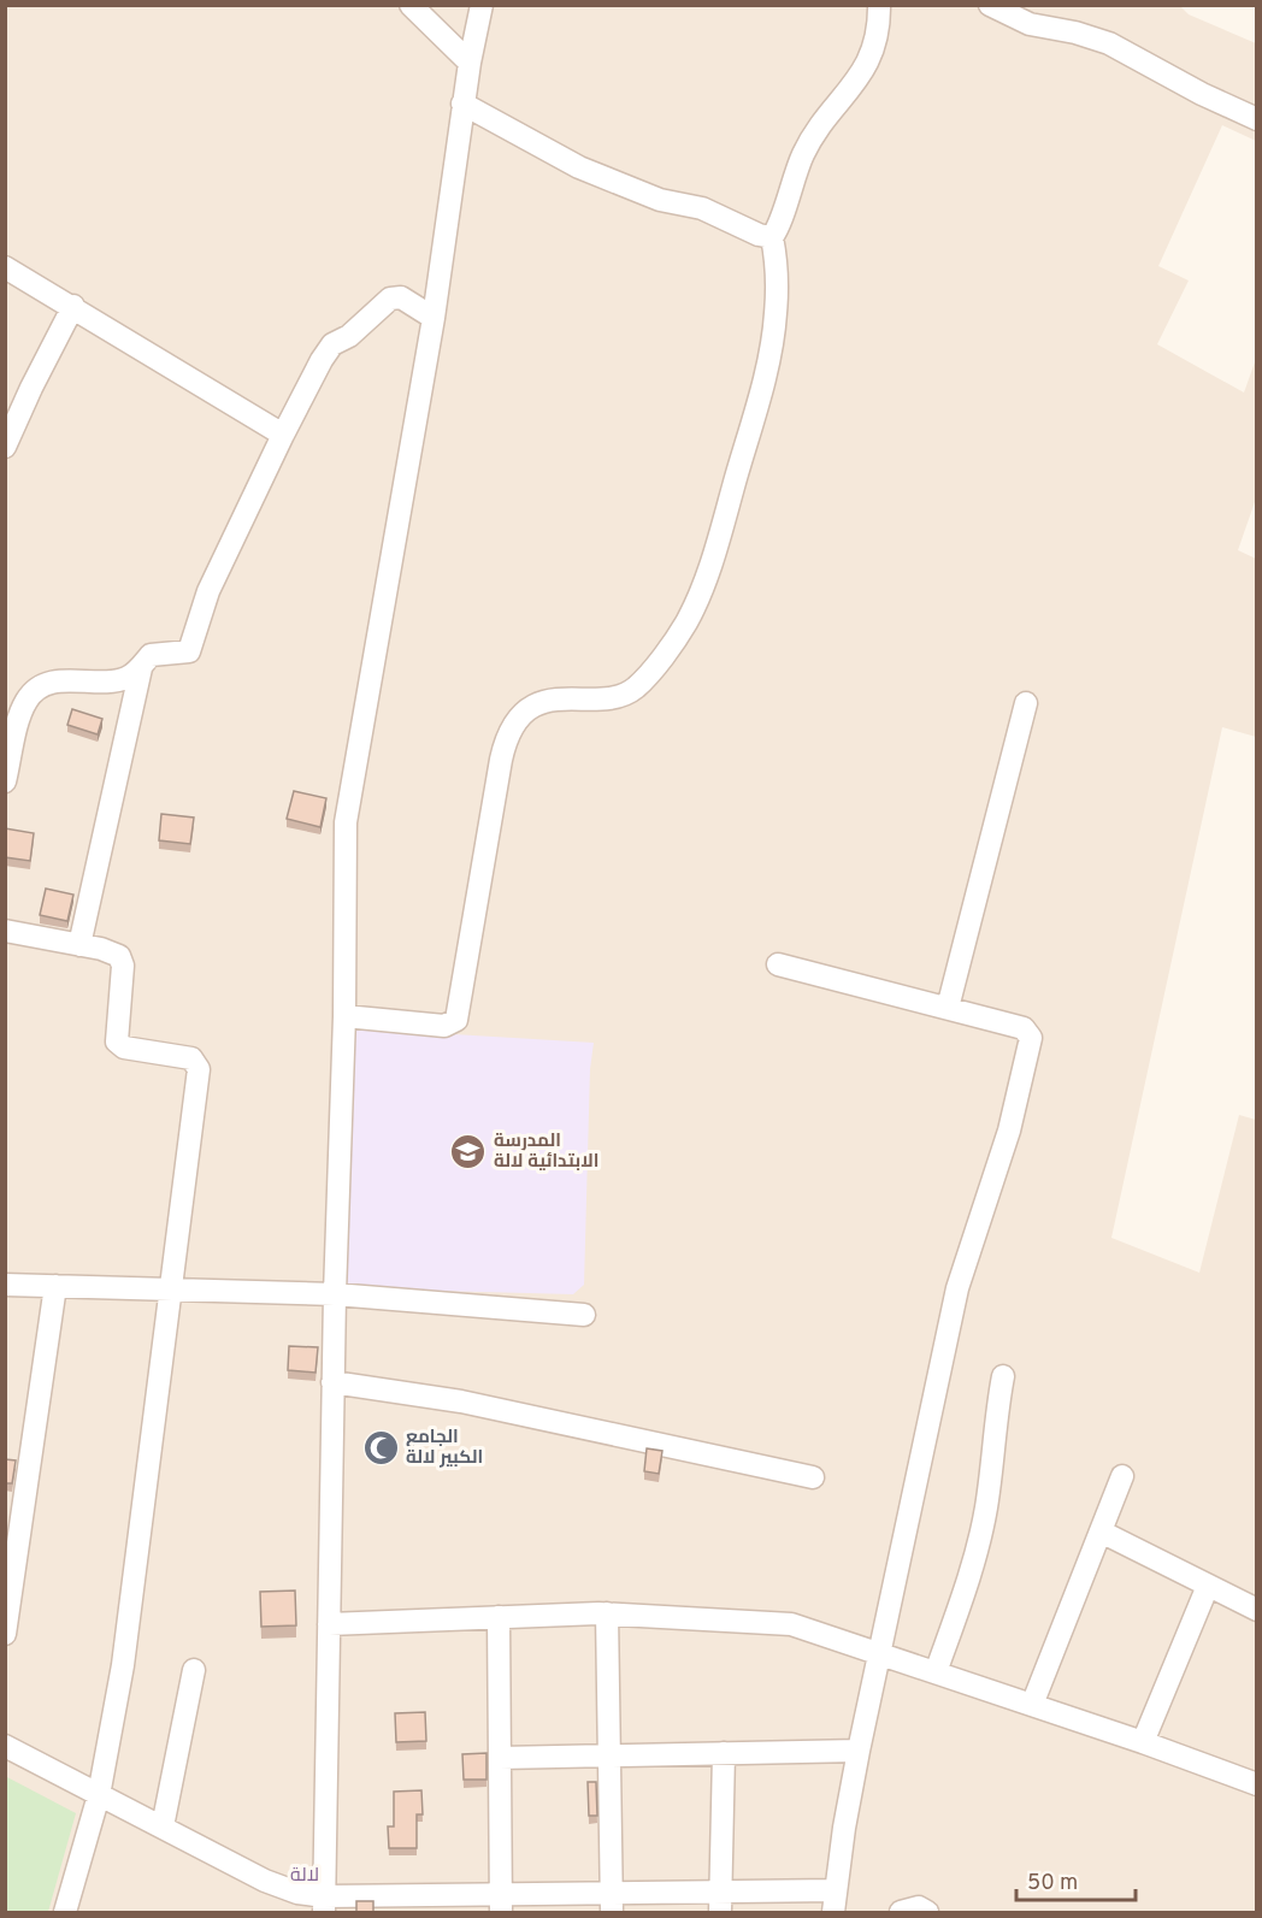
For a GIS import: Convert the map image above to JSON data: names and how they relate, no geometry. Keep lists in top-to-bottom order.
{
  "districts": ["لالة"],
  "places": {
    "school or university": ["المدرسة الابتدائية لالة"],
    "mosque": ["الجامع الكبير لالة"]
  },
  "scale_bar": "50 m"
}
